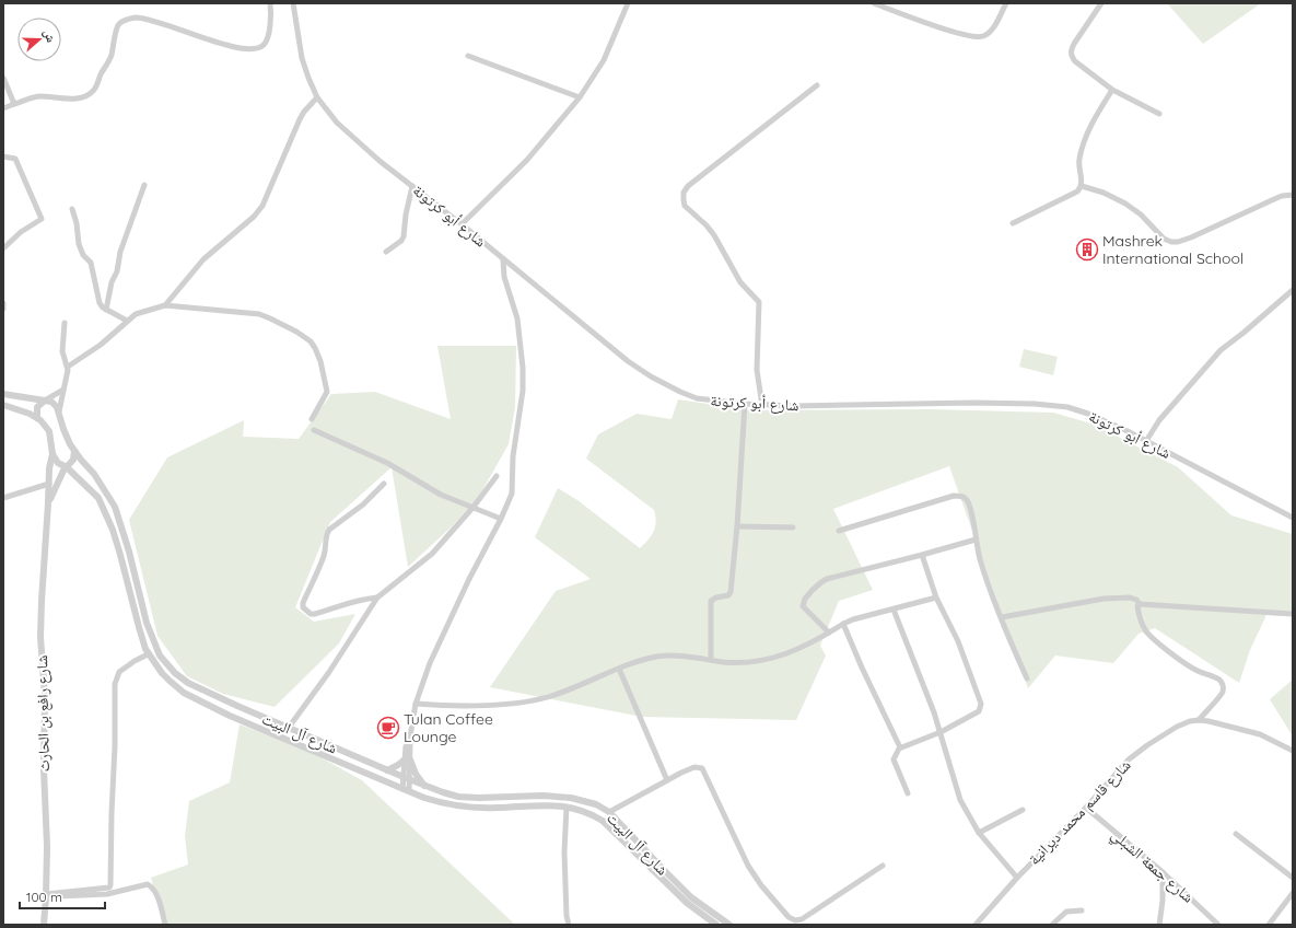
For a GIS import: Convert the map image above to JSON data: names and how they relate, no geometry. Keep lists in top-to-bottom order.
{
  "streets": {
    "street": [
      "شارع أبو كرتونة",
      "شارع رافع بن الحارث",
      "شارع آل البيت",
      "شارع قاسم محمد ديرانية",
      "شارع جمعة الشبلي"
    ]
  },
  "crossings": [
    ["شارع رافع بن الحارث", "شارع آل البيت"],
    ["شارع قاسم محمد ديرانية", "شارع جمعة الشبلي"]
  ],
  "places": {
    "building": ["Mashrek International School"],
    "cafe": ["Tulan Coffee Lounge"]
  },
  "scale_bar": "100 m",
  "north": "right"
}
